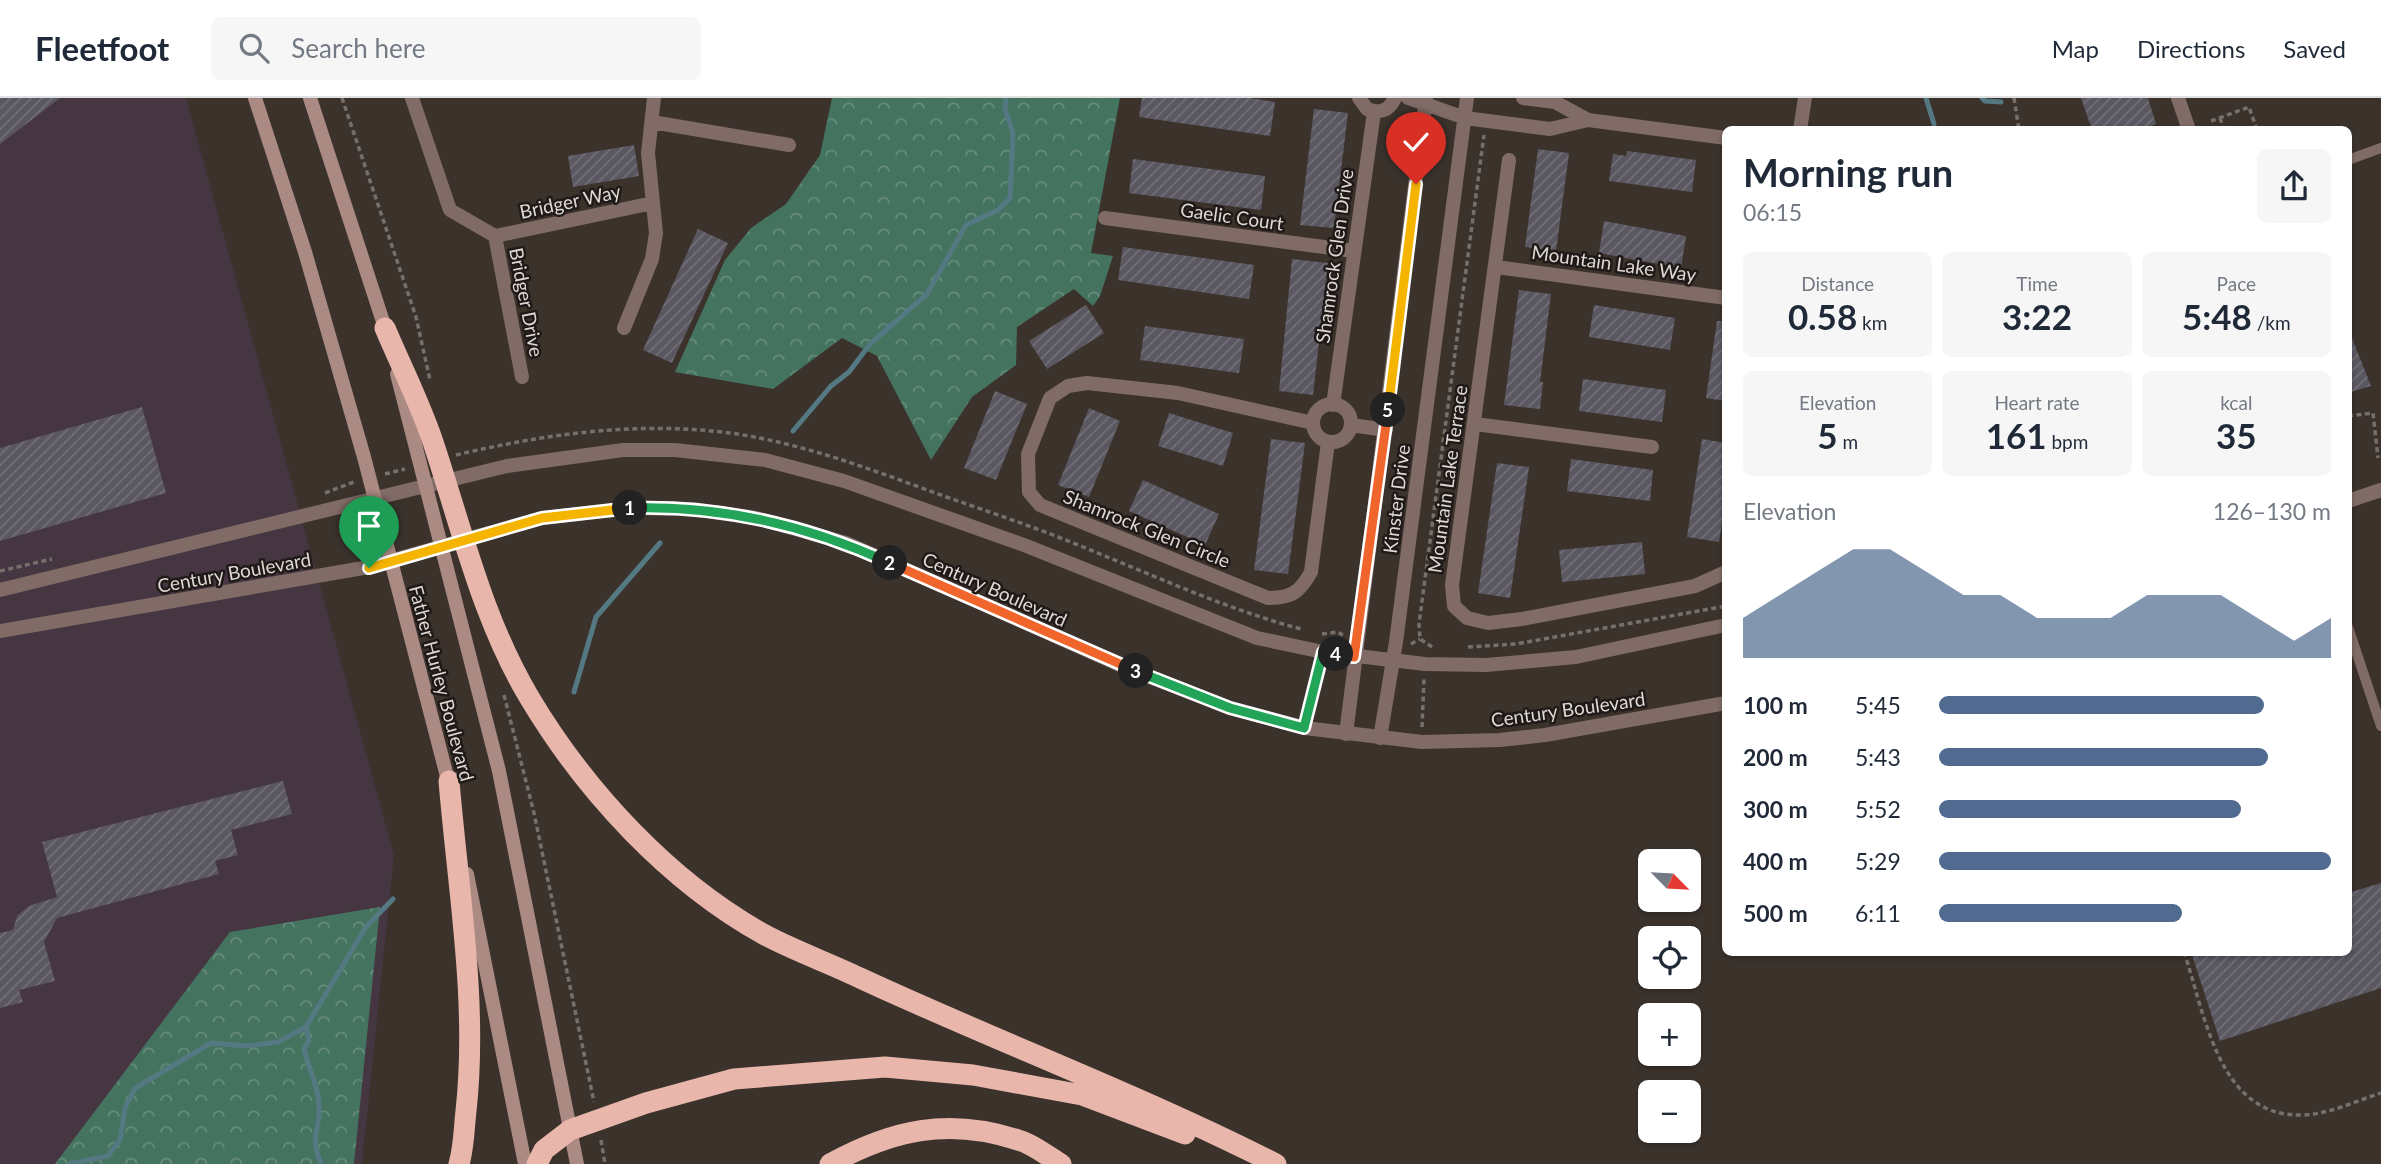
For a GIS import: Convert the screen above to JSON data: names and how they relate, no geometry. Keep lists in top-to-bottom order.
{
  "streets": {
    "main road": ["Father Hurley Boulevard"],
    "street": [
      "Bridger Way",
      "Gaelic Court",
      "Shamrock Glen Drive",
      "Mountain Lake Way",
      "Bridger Drive",
      "Mountain Lake Terrace",
      "Kinster Drive",
      "Shamrock Glen Circle",
      "Century Boulevard"
    ]
  },
  "crossings": [
    ["Bridger Way", "Bridger Drive"],
    ["Gaelic Court", "Shamrock Glen Drive"],
    ["Shamrock Glen Drive", "Shamrock Glen Circle"],
    ["Mountain Lake Way", "Mountain Lake Terrace"],
    ["Kinster Drive", "Century Boulevard"]
  ],
  "north": "bottom right",
  "page": {
    "header": "Fleetfoot",
    "search": "Search here",
    "nav": ["Map", "Directions", "Saved"],
    "heading": ["Morning run", "06:15"],
    "stats": [
      ["Distance", "0.58 km"],
      ["Time", "3:22"],
      ["Pace", "5:48 /km"],
      ["Elevation", "5 m"],
      ["Heart rate", "161 bpm"],
      ["kcal", "35"]
    ],
    "pins": [
      "5",
      "1",
      "2",
      "4",
      "3"
    ],
    "chart": ["Elevation", "126–130 m"],
    "list": [
      {
        "name": "100 m",
        "note": "5:45"
      },
      {
        "name": "200 m",
        "note": "5:43"
      },
      {
        "name": "300 m",
        "note": "5:52"
      },
      {
        "name": "400 m",
        "note": "5:29"
      },
      {
        "name": "500 m",
        "note": "6:11"
      }
    ],
    "map_buttons": ["+", "−"]
  }
}
